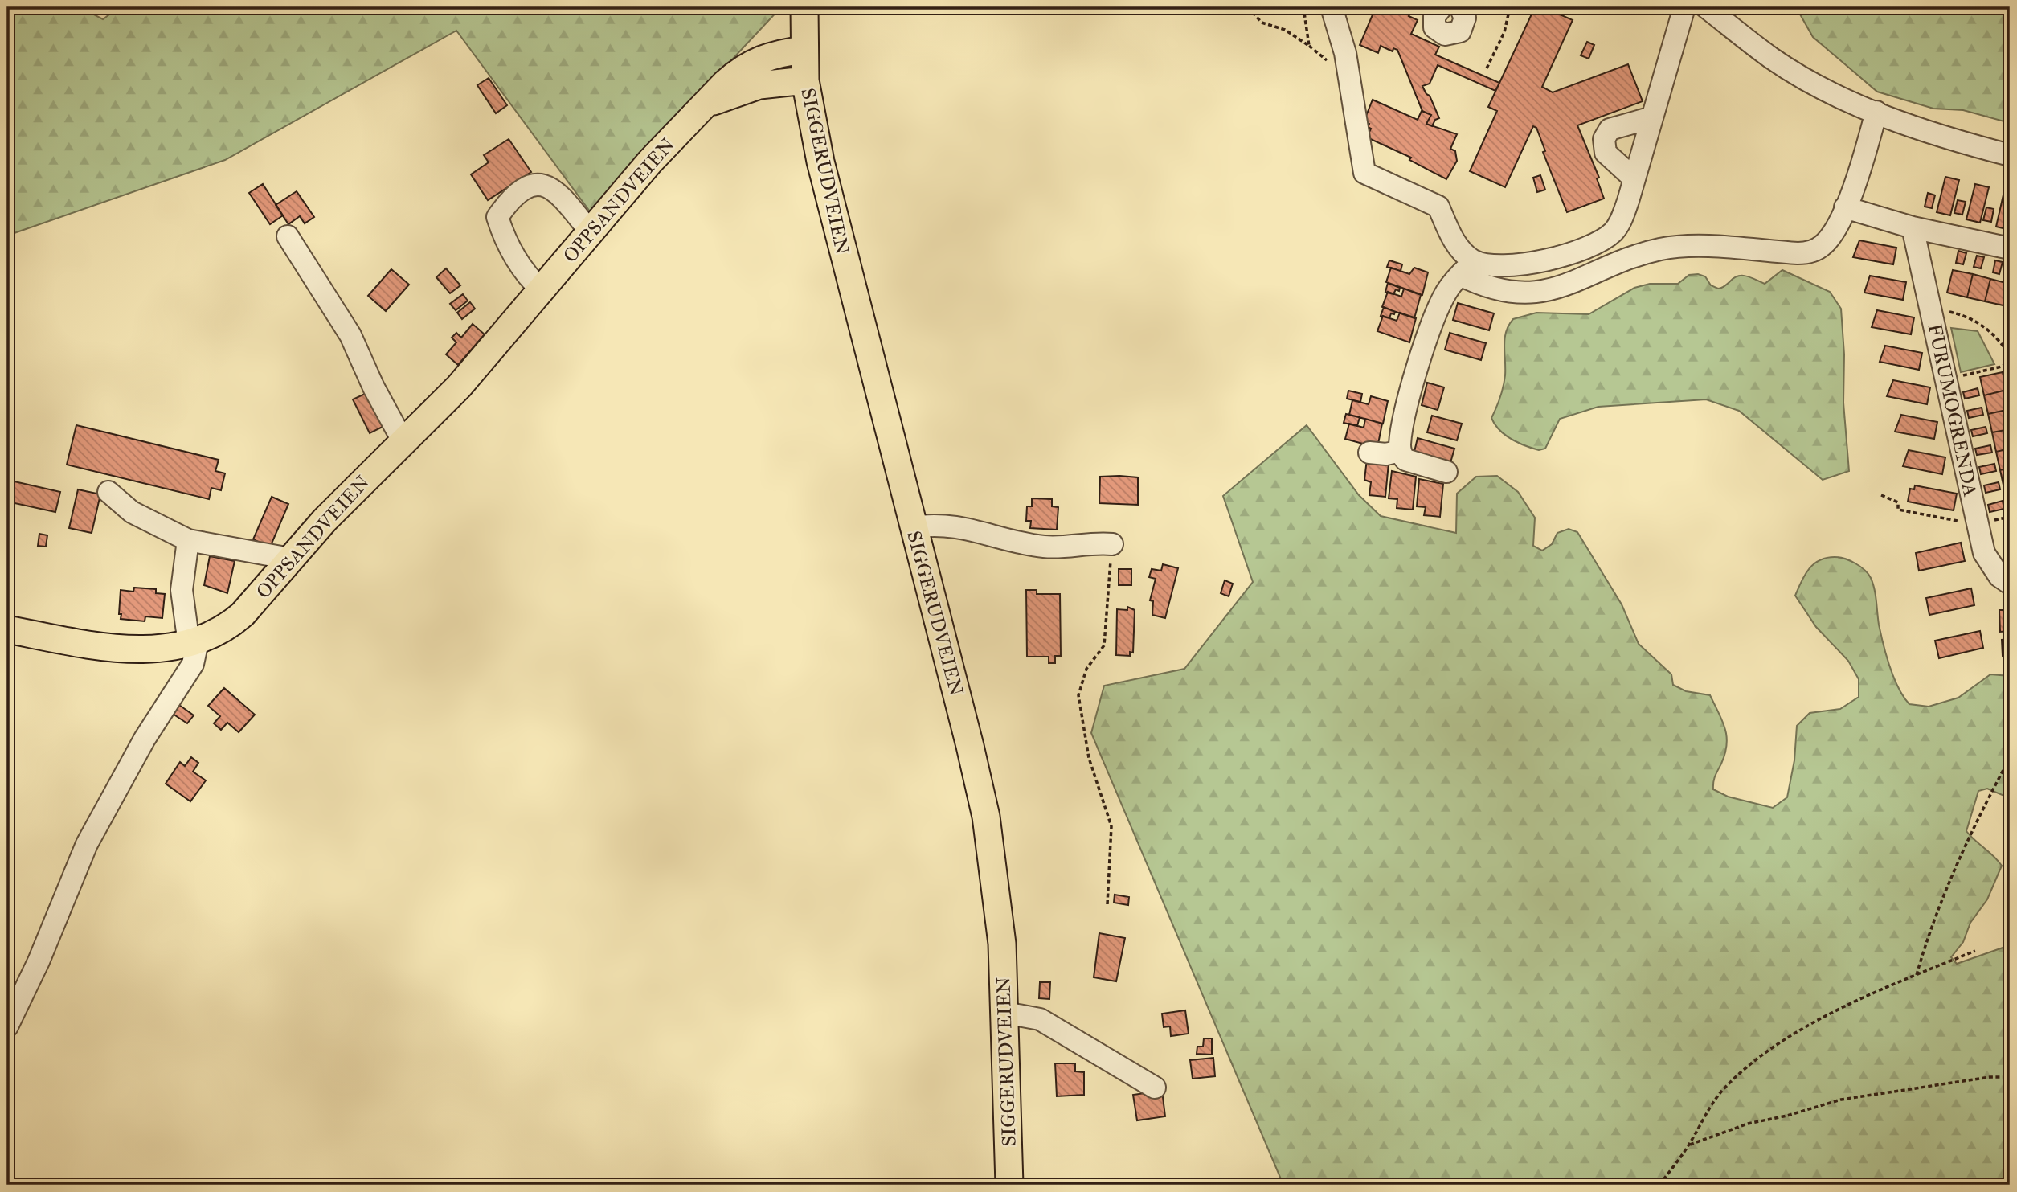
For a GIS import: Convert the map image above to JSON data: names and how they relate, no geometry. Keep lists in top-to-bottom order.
{
  "streets": {
    "main road": ["SIGGERUDVEIEN", "OPPSANDVEIEN"],
    "street": ["FURUMOGRENDA"]
  },
  "crossings": [
    ["SIGGERUDVEIEN", "OPPSANDVEIEN"]
  ]
}
